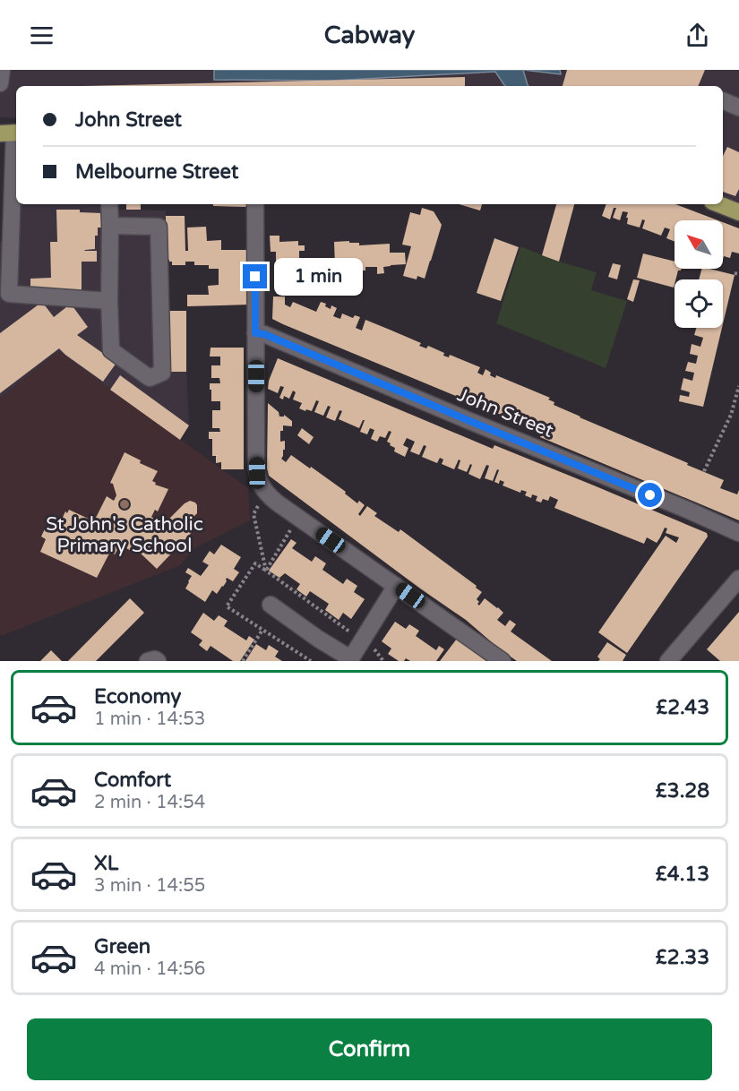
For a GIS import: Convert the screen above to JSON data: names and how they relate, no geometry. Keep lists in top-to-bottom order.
{
  "streets": {
    "street": ["John Street"]
  },
  "places": ["St John's Catholic Primary School"],
  "north": "top left",
  "page": {
    "header": "Cabway",
    "banner": ["John Street", "Melbourne Street"],
    "bubble": "1 min",
    "list": [
      {
        "name": "Economy",
        "note": "1 min · 14:53",
        "value": "£2.43"
      },
      {
        "name": "Comfort",
        "note": "2 min · 14:54",
        "value": "£3.28"
      },
      {
        "name": "XL",
        "note": "3 min · 14:55",
        "value": "£4.13"
      },
      {
        "name": "Green",
        "note": "4 min · 14:56",
        "value": "£2.33"
      }
    ],
    "buttons": "Confirm"
  }
}
